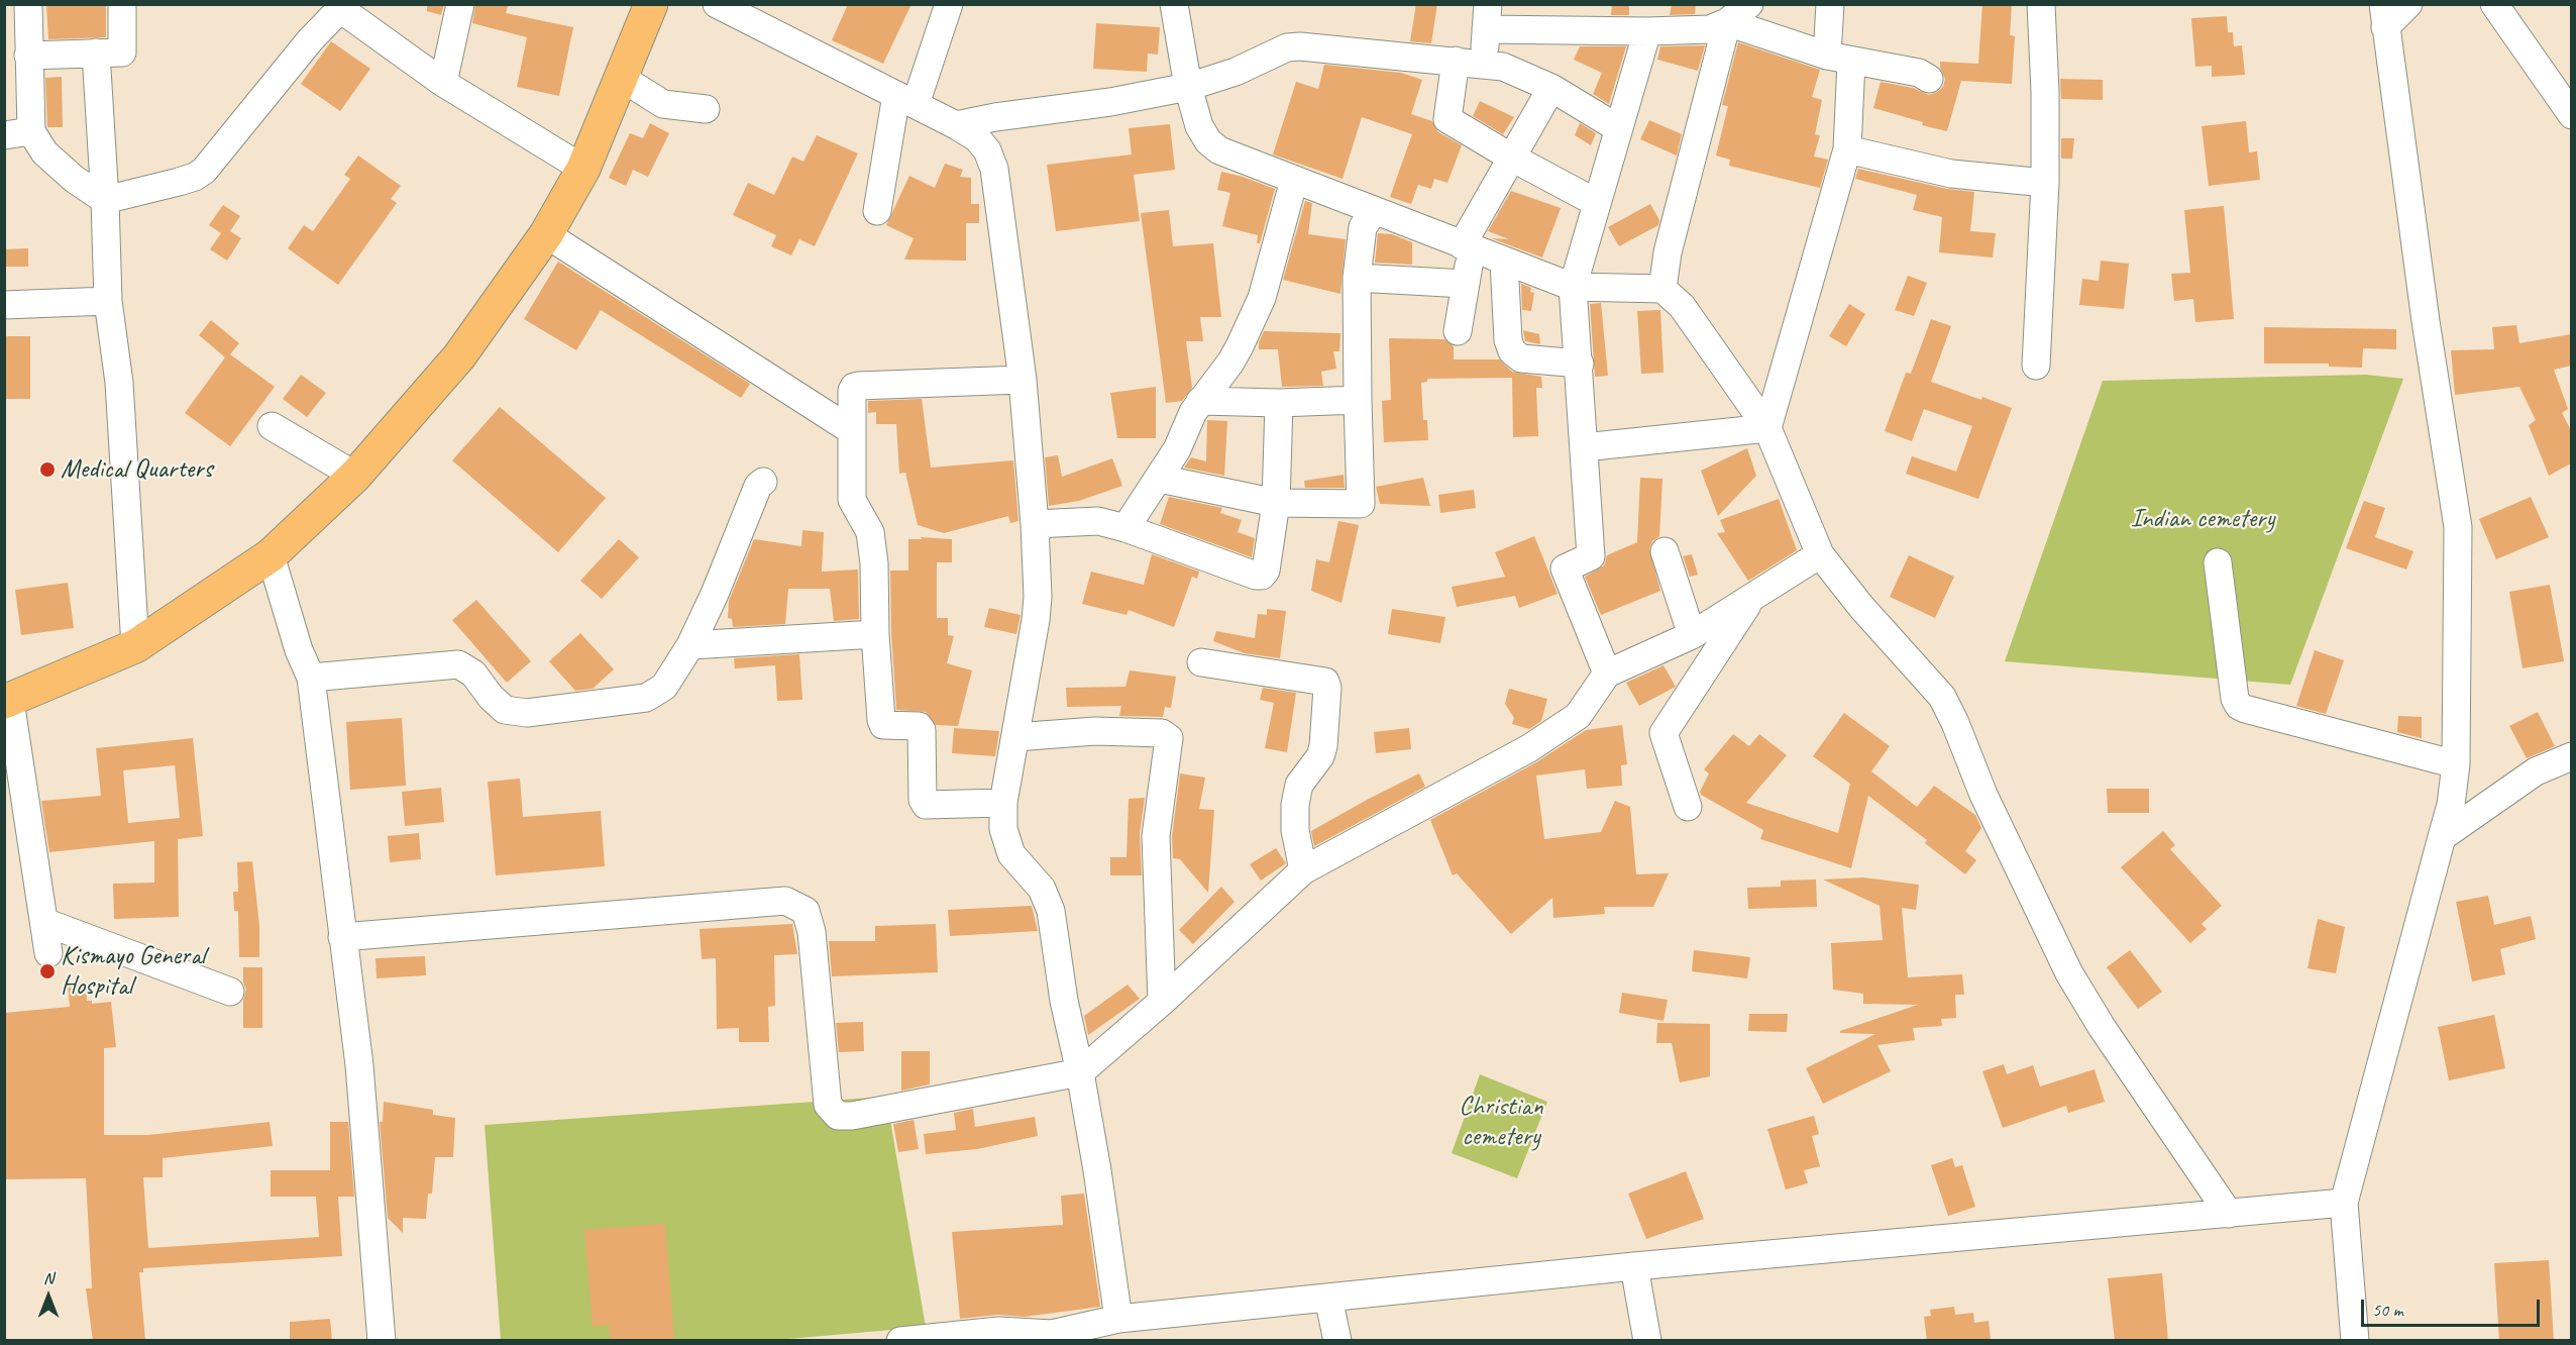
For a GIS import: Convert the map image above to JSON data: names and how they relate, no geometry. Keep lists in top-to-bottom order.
{
  "parks": ["Indian cemetery", "Christian cemetery"],
  "places": ["Medical Quarters", "Kismayo General Hospital"],
  "scale_bar": "50 m",
  "north": "top"
}
